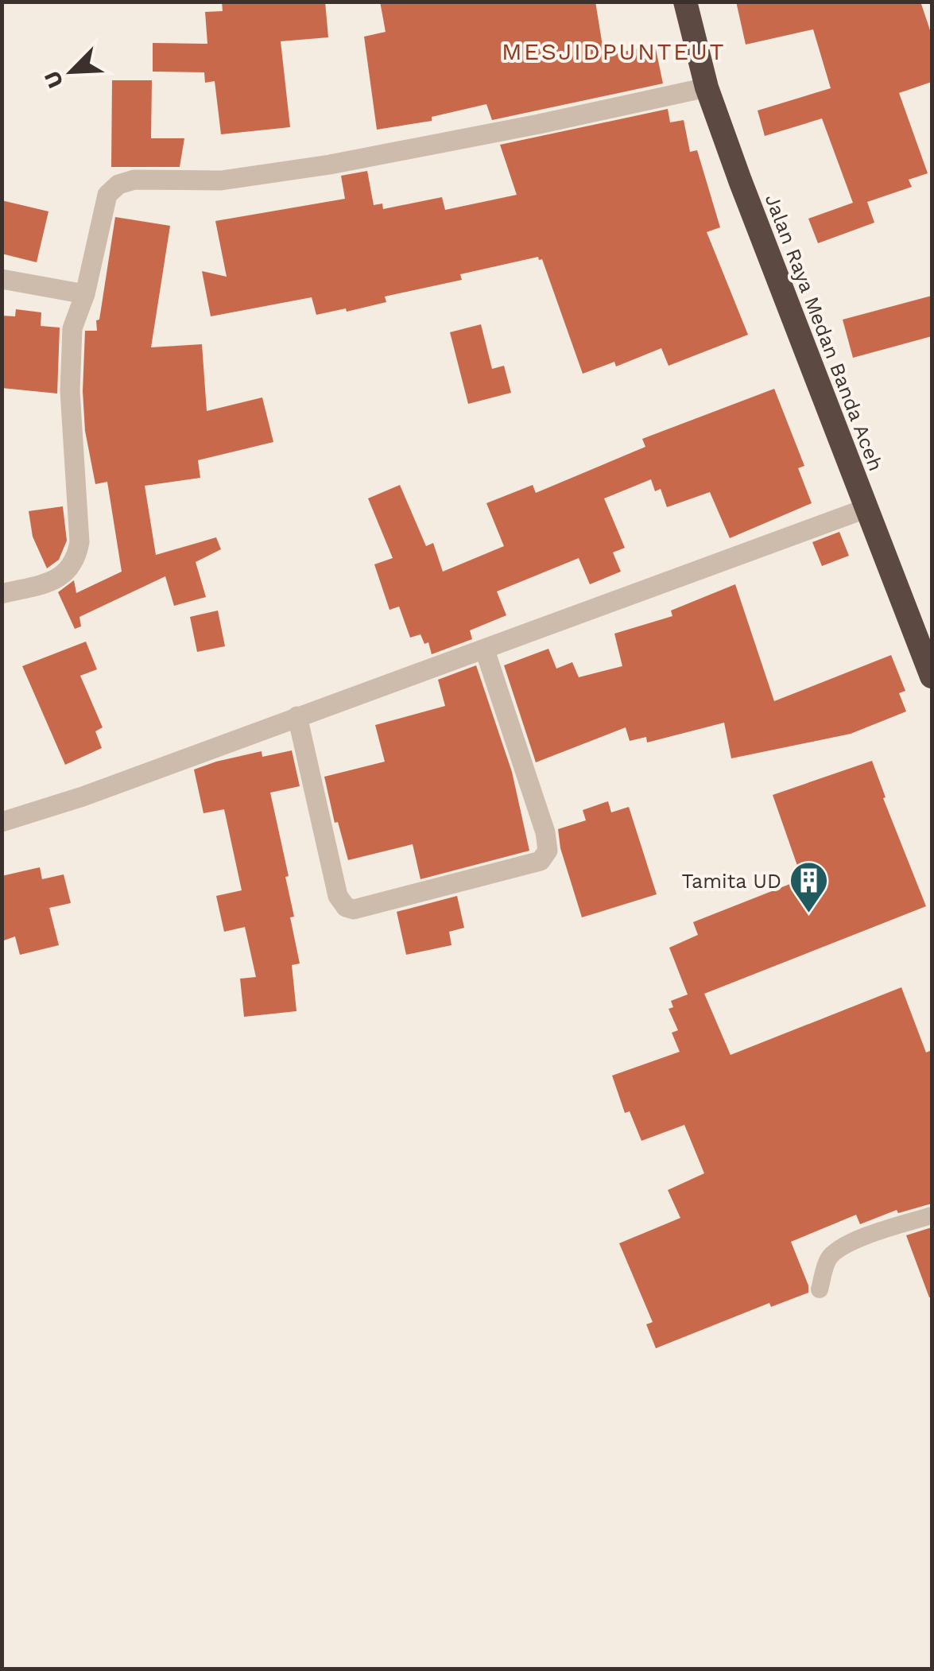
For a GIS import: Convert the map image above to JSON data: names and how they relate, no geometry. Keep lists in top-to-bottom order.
{
  "streets": {
    "highway": ["Jalan Raya Medan Banda Aceh"]
  },
  "districts": ["MESJIDPUNTEUT"],
  "places": {
    "building": ["Tamita UD"]
  },
  "north": "bottom left"
}
